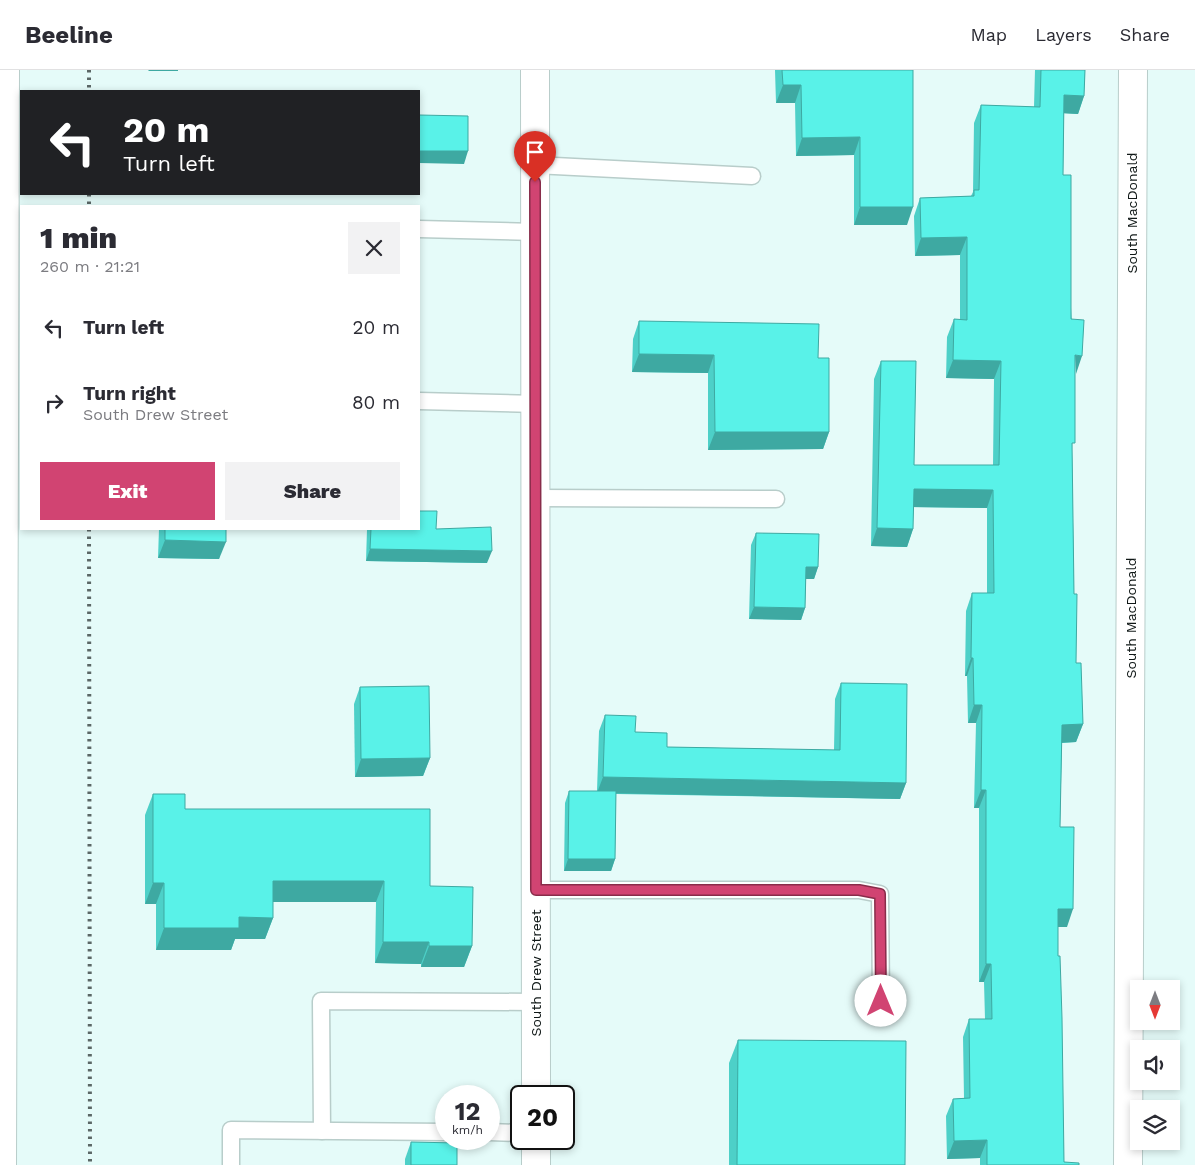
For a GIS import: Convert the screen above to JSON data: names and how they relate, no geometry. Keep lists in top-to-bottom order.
{
  "streets": {
    "street": ["South MacDonald", "South Drew Street"]
  },
  "north": "bottom",
  "page": {
    "header": "Beeline",
    "nav": ["Map", "Layers", "Share"],
    "turn": ["20 m", "Turn left"],
    "heading": ["1 min", "260 m · 21:21"],
    "list": [
      {
        "name": "Turn left",
        "value": "20 m"
      },
      {
        "name": "Turn right",
        "note": "South Drew Street",
        "value": "80 m"
      }
    ],
    "buttons": ["Exit", "Share"],
    "speed": "12 km/h",
    "limit": "20"
  }
}
